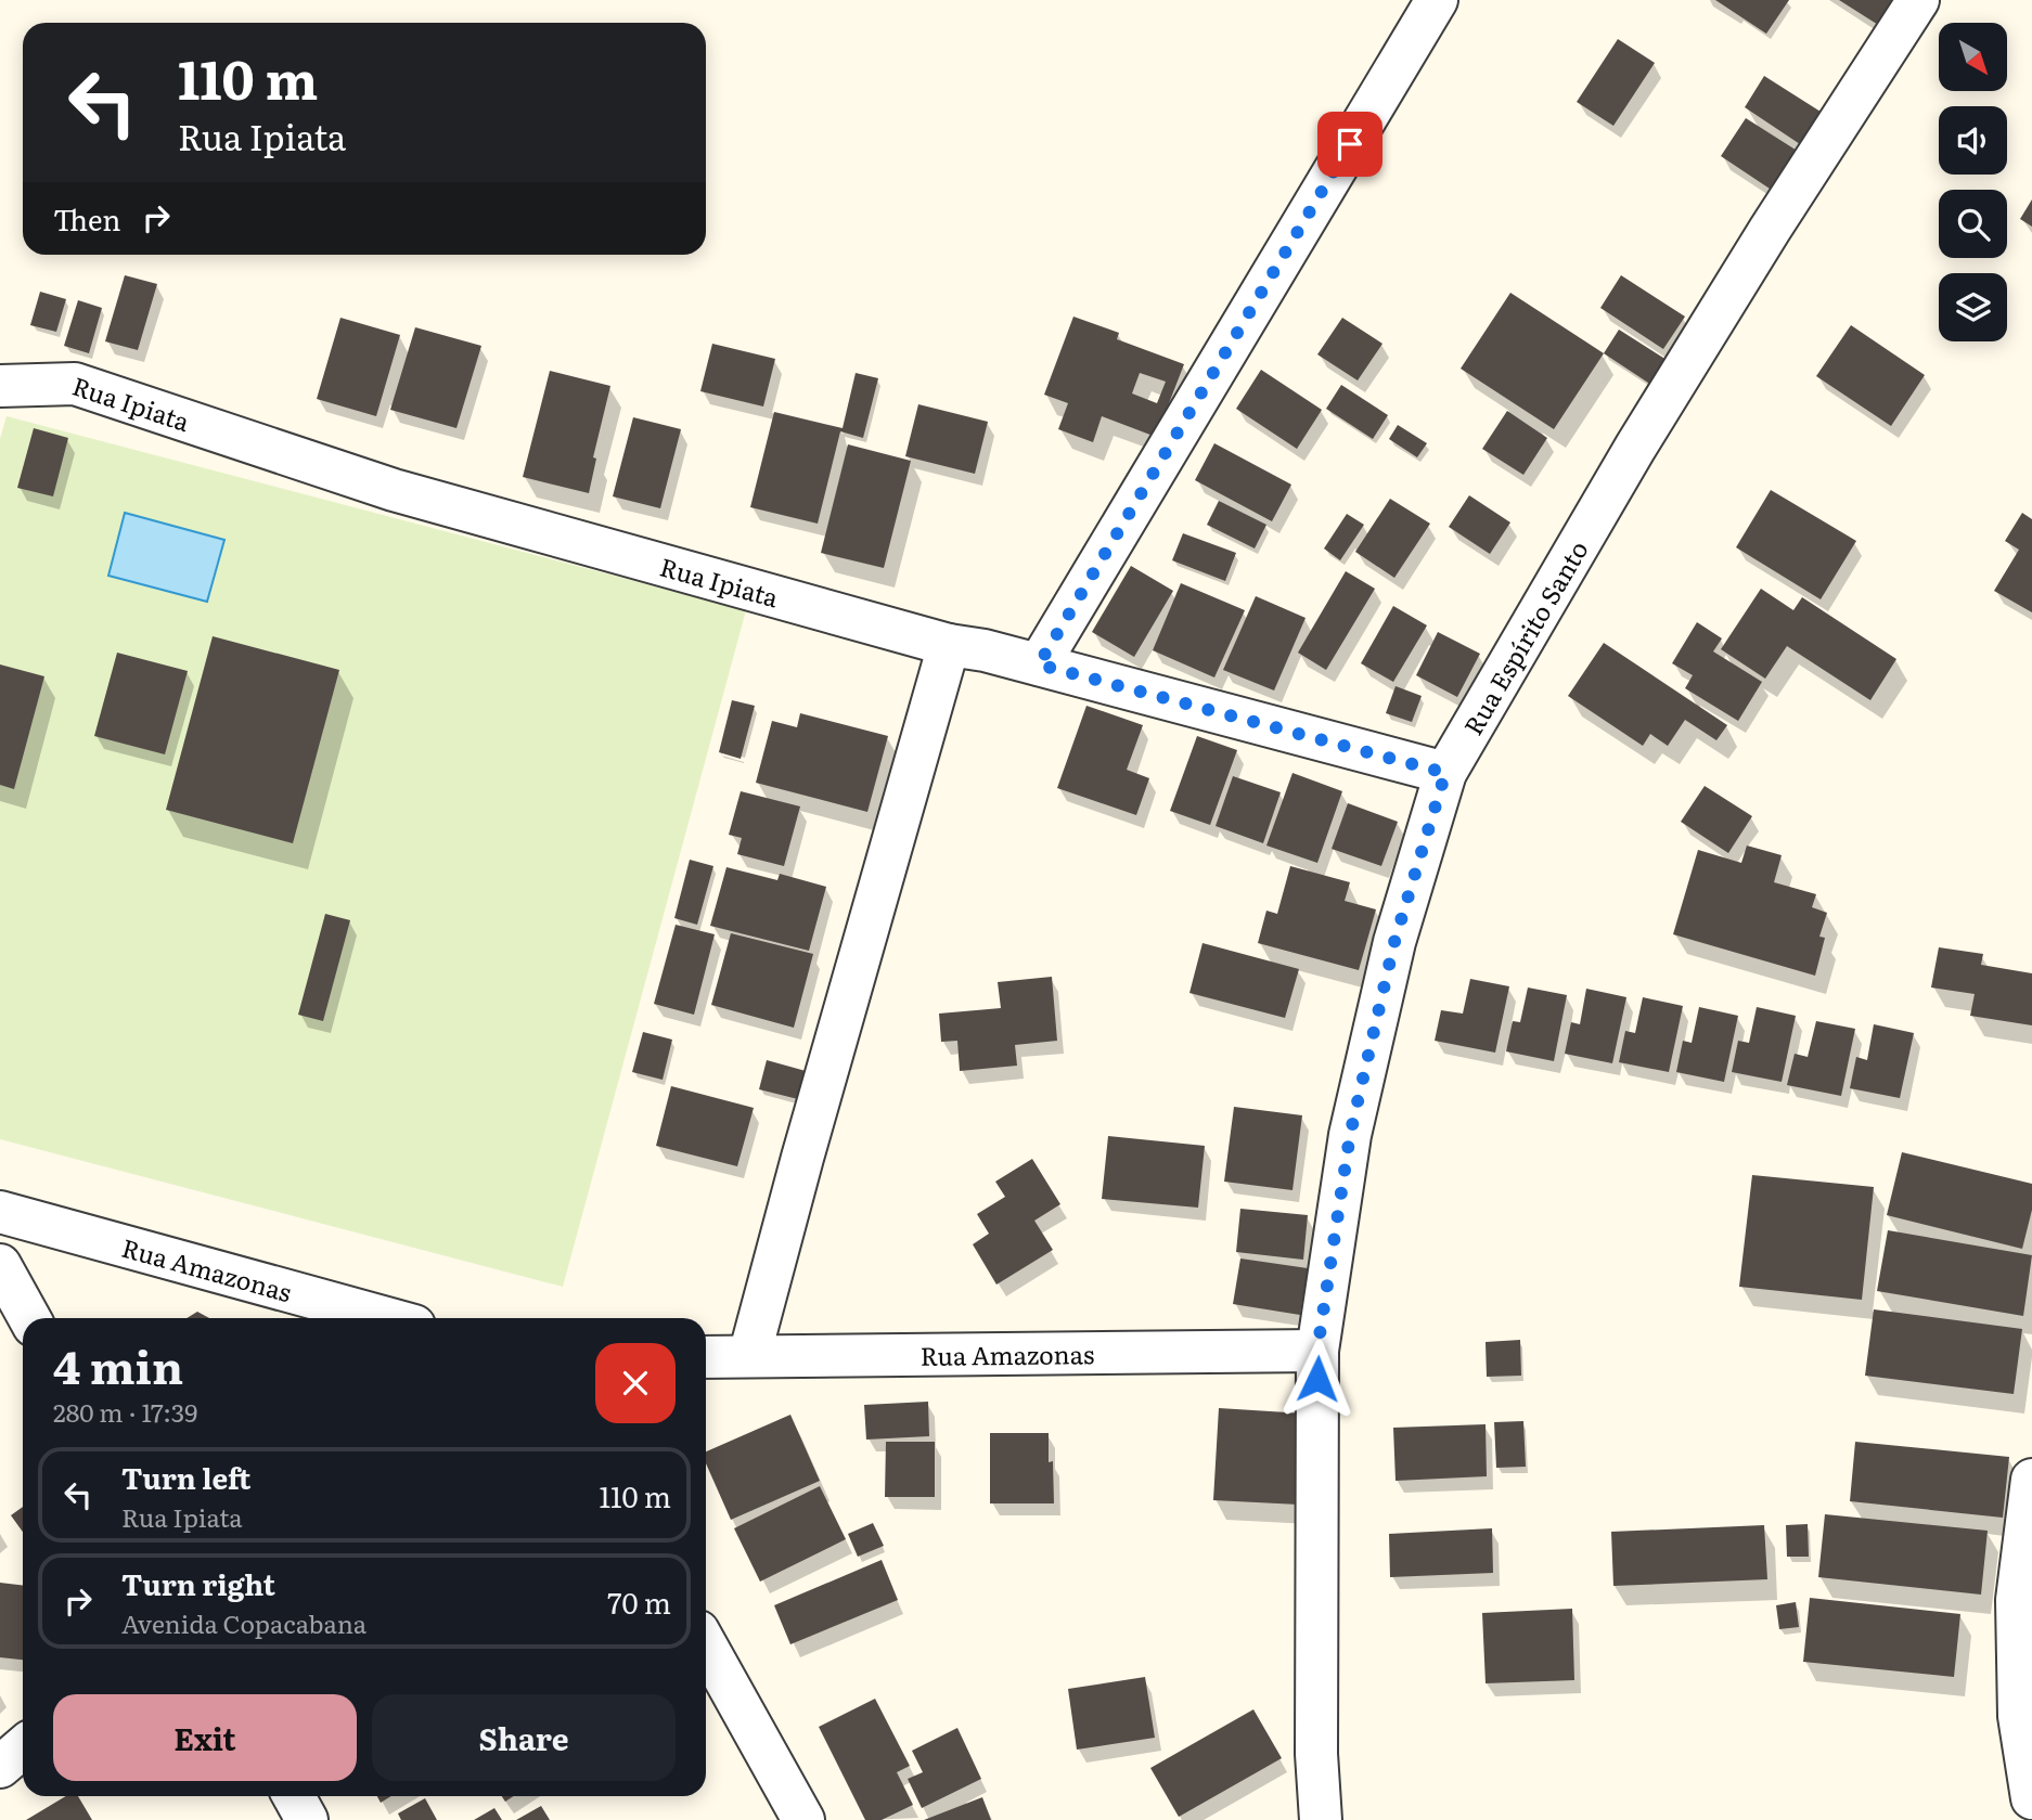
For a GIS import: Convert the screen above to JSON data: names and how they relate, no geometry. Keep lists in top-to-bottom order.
{
  "streets": {
    "street": ["Rua Ipiata", "Rua Espírito Santo", "Rua Amazonas"]
  },
  "crossings": [
    ["Rua Ipiata", "Rua Espírito Santo"],
    ["Rua Espírito Santo", "Rua Amazonas"]
  ],
  "north": "bottom right",
  "page": {
    "turn": ["110 m", "Rua Ipiata"],
    "then": "Then",
    "heading": ["4 min", "280 m · 17:39"],
    "list": [
      {
        "name": "Turn left",
        "note": "Rua Ipiata",
        "value": "110 m"
      },
      {
        "name": "Turn right",
        "note": "Avenida Copacabana",
        "value": "70 m"
      }
    ],
    "buttons": ["Exit", "Share"]
  }
}
